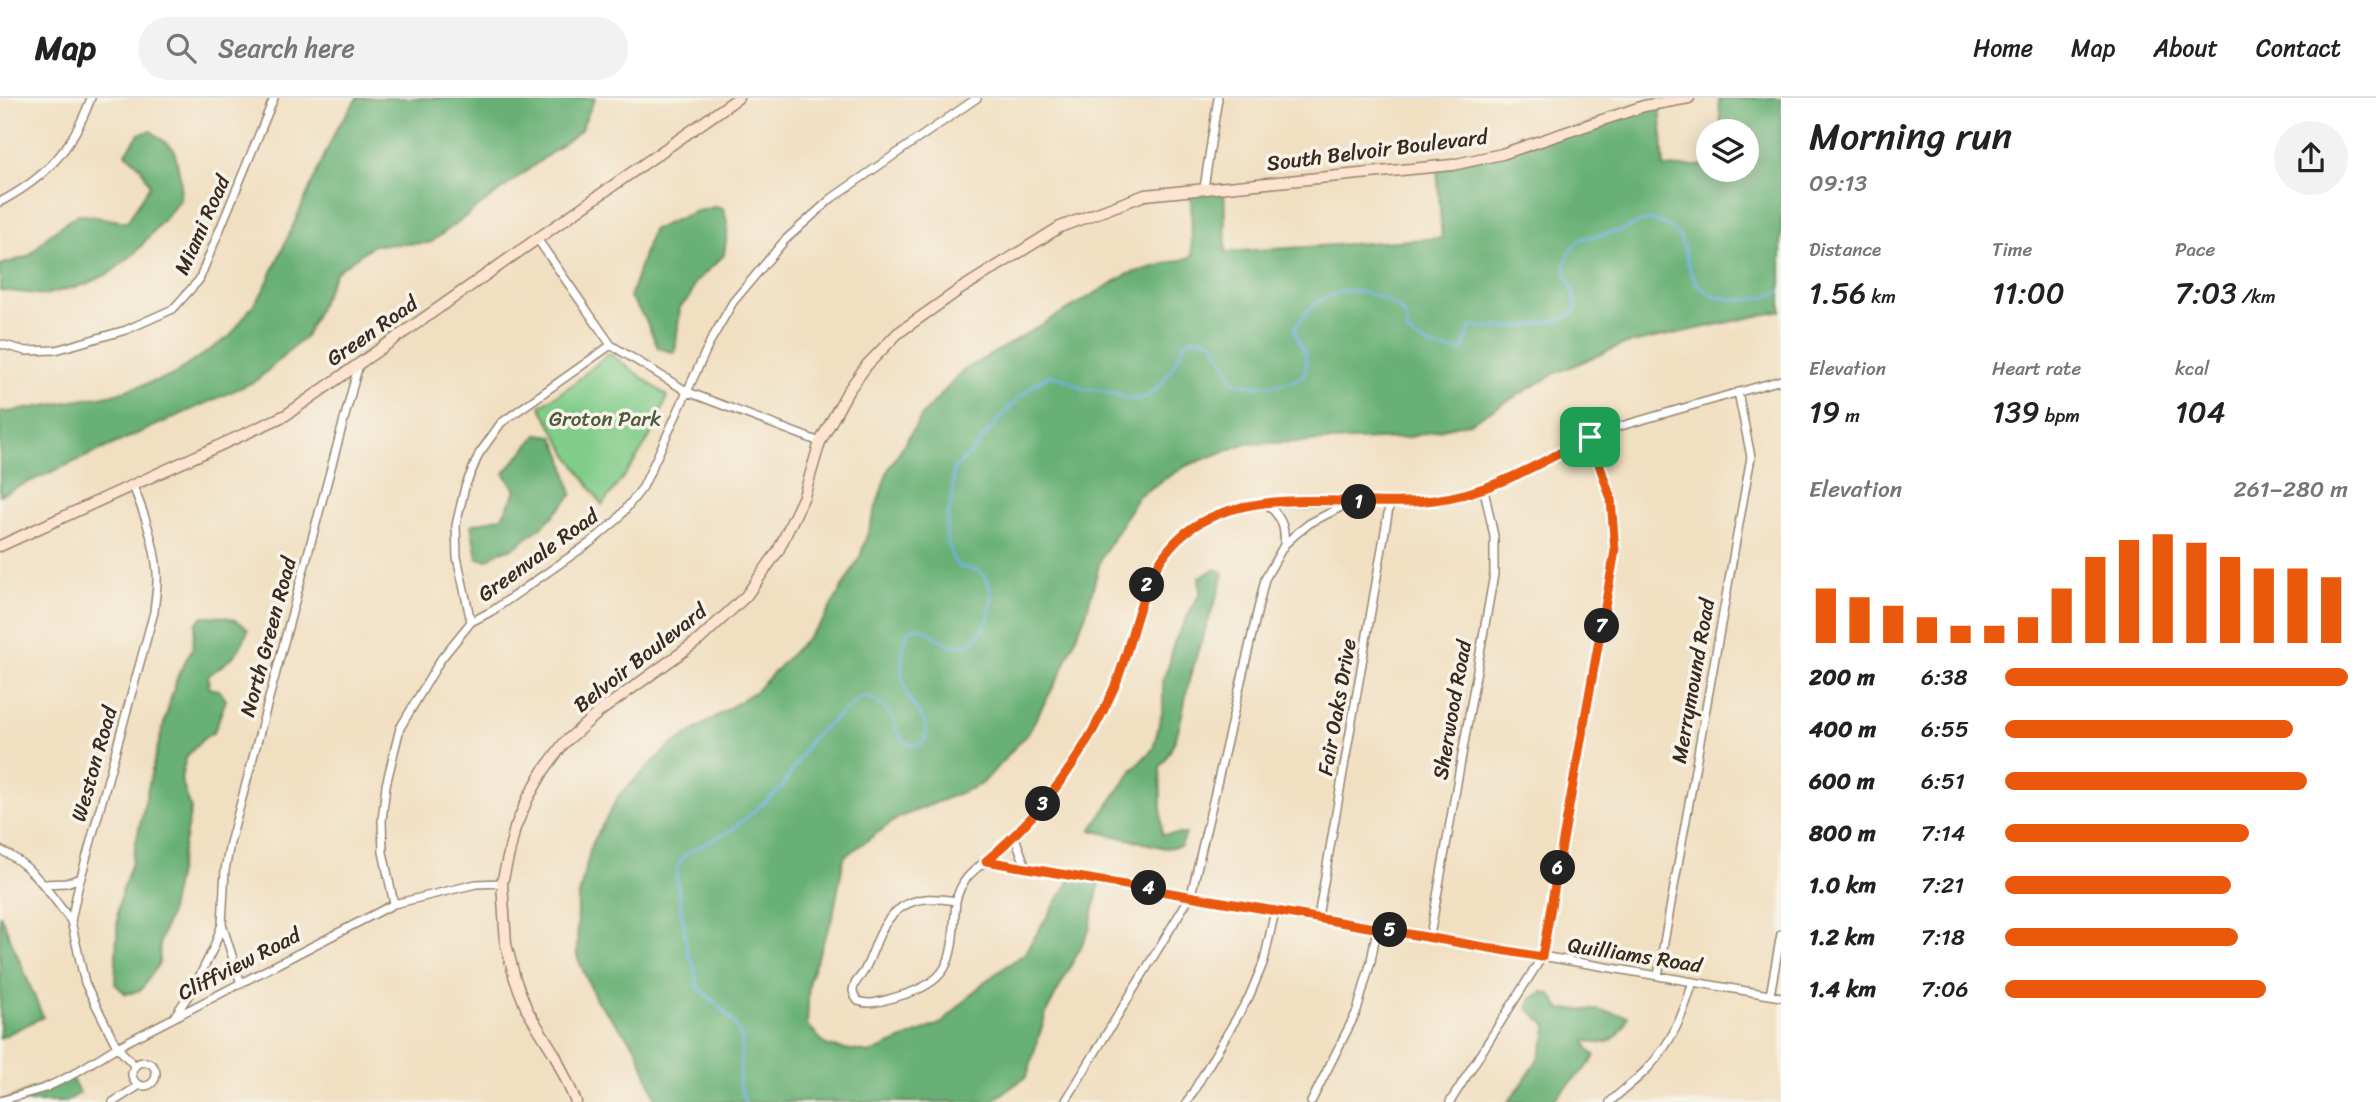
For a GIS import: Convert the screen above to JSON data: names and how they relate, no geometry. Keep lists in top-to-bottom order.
{
  "streets": {
    "street": [
      "South Belvoir Boulevard",
      "Miami Road",
      "Green Road",
      "Greenvale Road",
      "North Green Road",
      "Belvoir Boulevard",
      "Merrymound Road",
      "Fair Oaks Drive",
      "Sherwood Road",
      "Weston Road",
      "Quilliams Road",
      "Cliffview Road"
    ]
  },
  "crossings": [
    ["South Belvoir Boulevard", "Belvoir Boulevard"],
    ["Green Road", "North Green Road"],
    ["Green Road", "Weston Road"],
    ["Greenvale Road", "Cliffview Road"],
    ["North Green Road", "Cliffview Road"],
    ["Belvoir Boulevard", "Cliffview Road"],
    ["Merrymound Road", "Quilliams Road"],
    ["Fair Oaks Drive", "Quilliams Road"],
    ["Sherwood Road", "Quilliams Road"],
    ["Weston Road", "Cliffview Road"]
  ],
  "parks": ["Groton Park"],
  "page": {
    "header": "Map",
    "search": "Search here",
    "nav": [
      "Home",
      "Map",
      "About",
      "Contact"
    ],
    "heading": ["Morning run", "09:13"],
    "stats": [
      ["Distance", "1.56 km"],
      ["Time", "11:00"],
      ["Pace", "7:03 /km"],
      ["Elevation", "19 m"],
      ["Heart rate", "139 bpm"],
      ["kcal", "104"]
    ],
    "chart": ["Elevation", "261–280 m"],
    "pins": [
      "1",
      "2",
      "7",
      "3",
      "6",
      "4",
      "5"
    ],
    "list": [
      {
        "name": "200 m",
        "note": "6:38"
      },
      {
        "name": "400 m",
        "note": "6:55"
      },
      {
        "name": "600 m",
        "note": "6:51"
      },
      {
        "name": "800 m",
        "note": "7:14"
      },
      {
        "name": "1.0 km",
        "note": "7:21"
      },
      {
        "name": "1.2 km",
        "note": "7:18"
      },
      {
        "name": "1.4 km",
        "note": "7:06"
      }
    ]
  }
}
